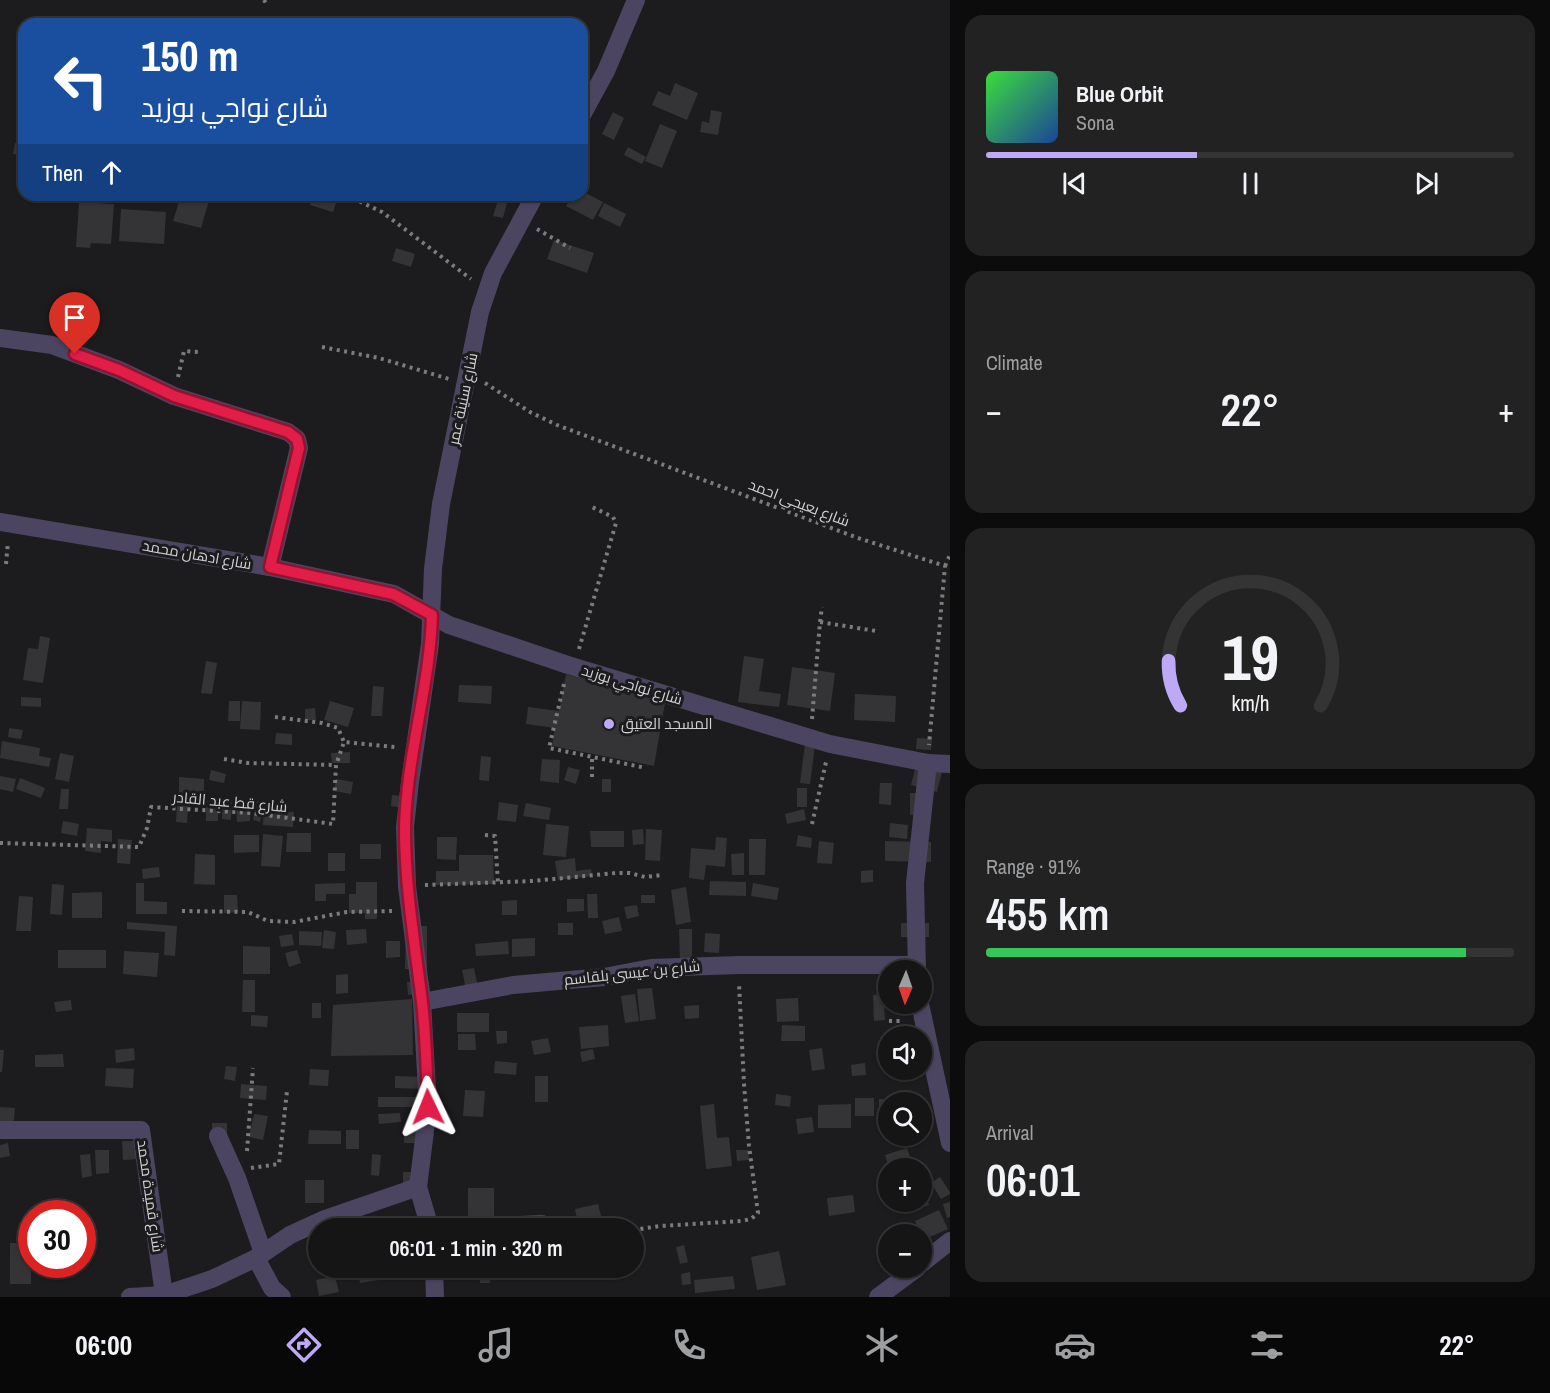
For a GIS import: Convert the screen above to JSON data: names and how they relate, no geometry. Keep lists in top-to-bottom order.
{
  "streets": {
    "street": [
      "شارع سنينة عمر",
      "شارع ادهان محمد",
      "شارع نواجي بوزيد",
      "شارع بن عيسى بلقاسم",
      "شارع قميدة محمد"
    ],
    "path": ["شارع بعيجي احمد", "شارع قط عبد القادر"]
  },
  "crossings": [
    ["شارع سنينة عمر", "شارع بعيجي احمد"],
    ["شارع سنينة عمر", "شارع نواجي بوزيد"],
    ["شارع سنينة عمر", "شارع بن عيسى بلقاسم"],
    ["شارع ادهان محمد", "شارع نواجي بوزيد"]
  ],
  "places": ["المسجد العتيق"],
  "north": "bottom",
  "page": {
    "turn": ["150 m", "شارع نواجي بوزيد"],
    "song": ["Blue Orbit", "Sona"],
    "then": "Then",
    "tile": [
      "Climate",
      ["Range · 91%", "455 km"],
      ["Arrival", "06:01"]
    ],
    "heat": ["−", "22°", "+"],
    "map_buttons": ["+", "−"],
    "limit": "30",
    "trip": "06:01 · 1 min · 320 m",
    "tabs": ["06:00", "22°"],
    "gauge": ["19", "km/h"]
  }
}
